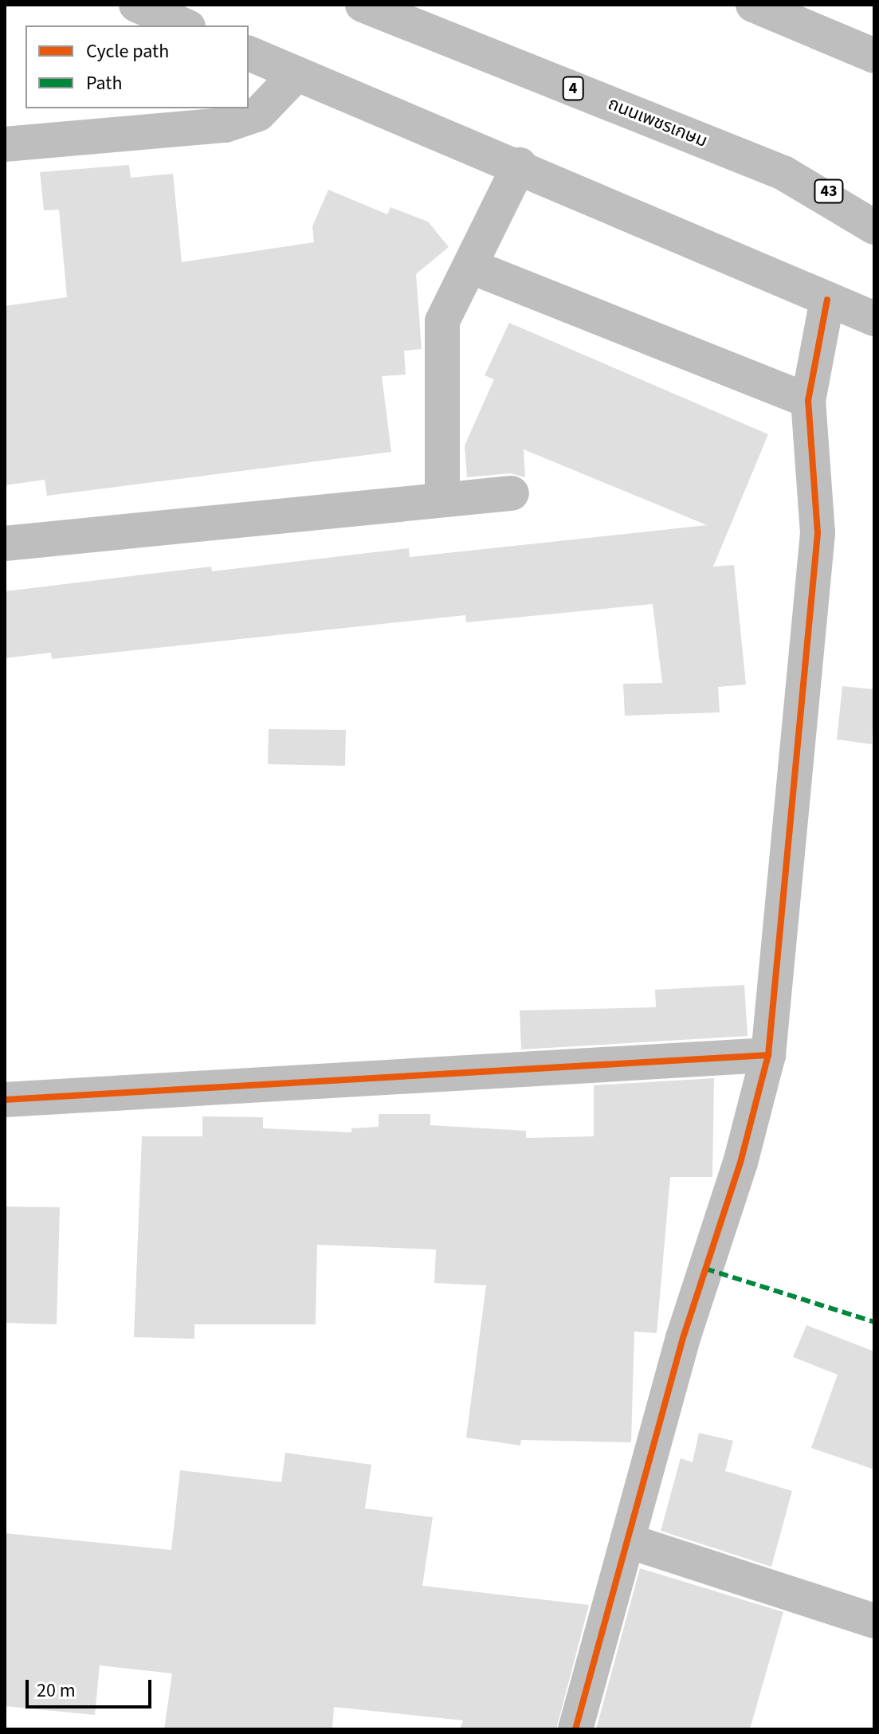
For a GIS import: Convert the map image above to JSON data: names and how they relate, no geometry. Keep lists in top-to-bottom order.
{
  "streets": {
    "main road": ["4", "ถนนเพชรเกษม", "43"]
  },
  "crossings": [
    ["ถนนเพชรเกษม", "43"]
  ],
  "legend": ["Cycle path", "Path"],
  "scale_bar": "20 m"
}
